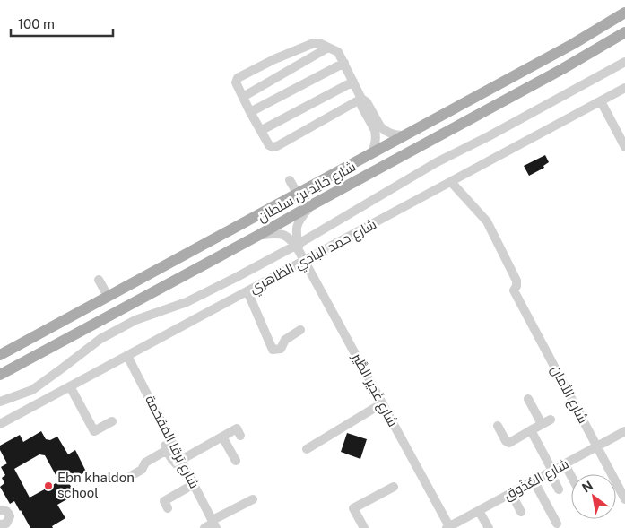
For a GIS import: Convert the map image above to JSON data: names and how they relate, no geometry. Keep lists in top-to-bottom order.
{
  "streets": {
    "main road": ["شارع خالِد بن سلطان"],
    "street": [
      "شارع حمد البادي الظاهري",
      "شارع غَدِير الطَّير",
      "شارع الأمان",
      "شارع بَرقا المَقحَمة",
      "شارع العُذُوق"
    ]
  },
  "crossings": [
    ["شارع خالِد بن سلطان", "شارع غَدِير الطَّير"],
    ["شارع حمد البادي الظاهري", "شارع غَدِير الطَّير"],
    ["شارع حمد البادي الظاهري", "شارع الأمان"],
    ["شارع حمد البادي الظاهري", "شارع بَرقا المَقحَمة"],
    ["شارع غَدِير الطَّير", "شارع العُذُوق"],
    ["شارع الأمان", "شارع العُذُوق"]
  ],
  "places": ["Ebn khaldon school"],
  "scale_bar": "100 m",
  "north": "top left"
}
